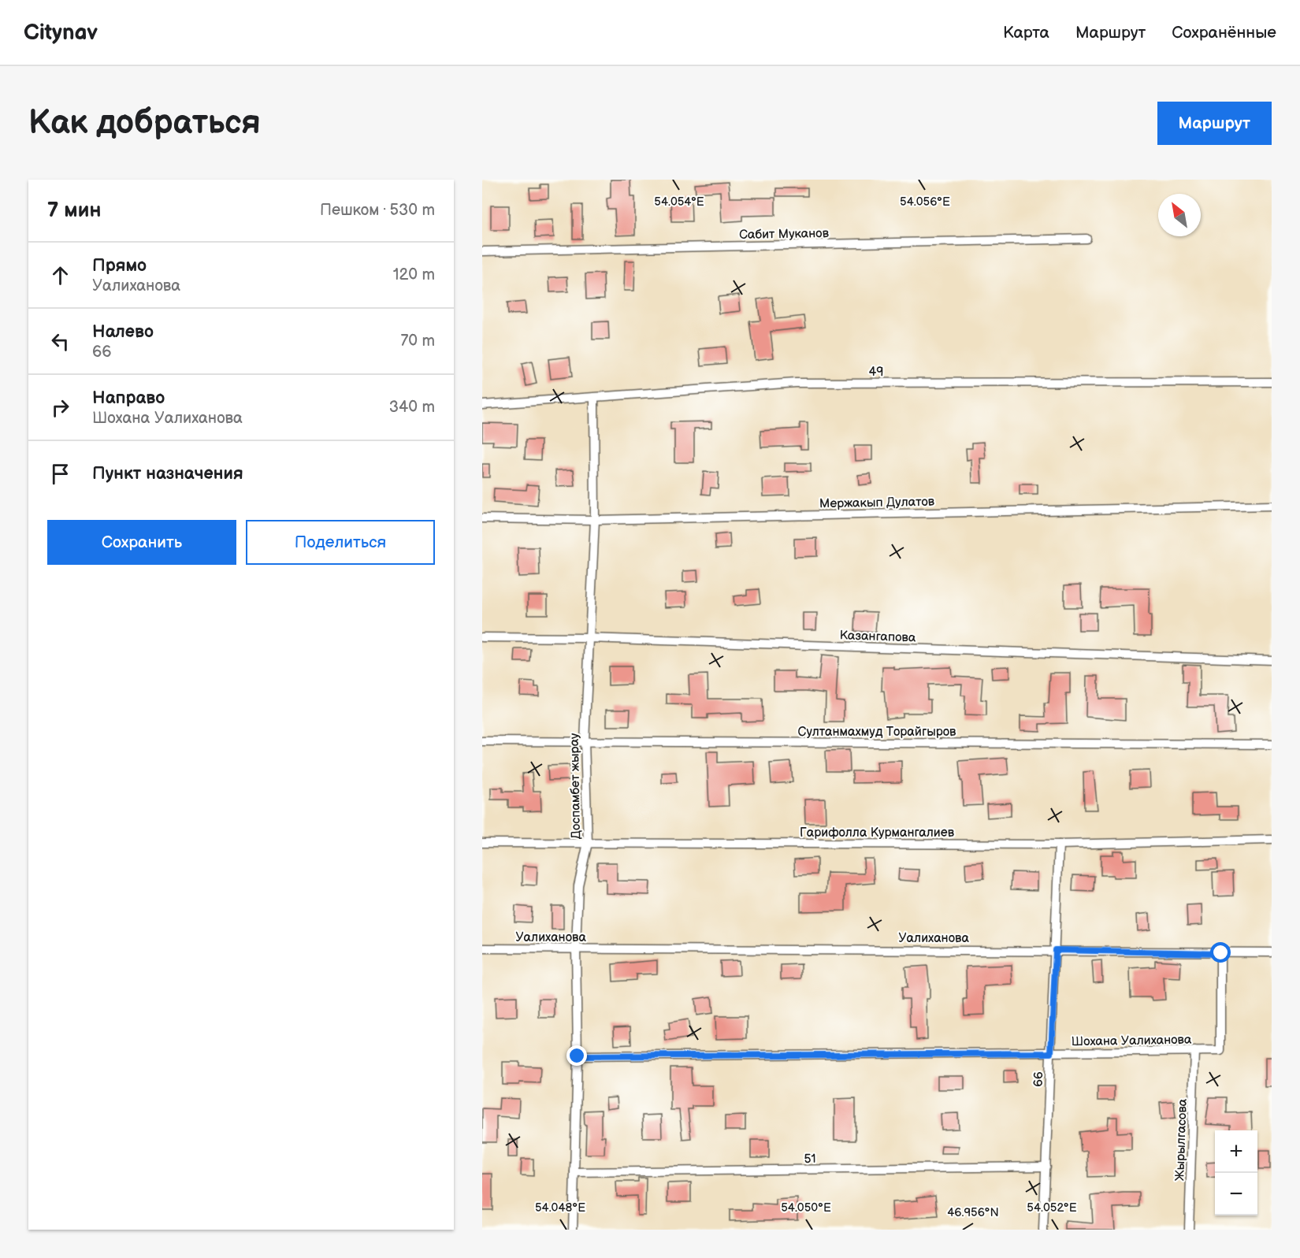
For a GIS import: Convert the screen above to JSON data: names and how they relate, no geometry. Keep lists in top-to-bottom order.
{
  "streets": {
    "street": [
      "Сабит Муканов",
      "49",
      "Мержакып Дулатов",
      "Казангапова",
      "Султанмахмуд Торайгыров",
      "Доспамбет жырау",
      "Гарифолла Курмангалиев",
      "Уалиханова",
      "Шохана Уалиханова",
      "66",
      "Жырылгасова",
      "51"
    ]
  },
  "crossings": [
    ["49", "Доспамбет жырау"],
    ["Мержакып Дулатов", "Доспамбет жырау"],
    ["Казангапова", "Доспамбет жырау"],
    ["Султанмахмуд Торайгыров", "Доспамбет жырау"],
    ["Доспамбет жырау", "Гарифолла Курмангалиев"],
    ["Доспамбет жырау", "Уалиханова"],
    ["Доспамбет жырау", "Шохана Уалиханова"],
    ["Доспамбет жырау", "51"],
    ["Гарифолла Курмангалиев", "66"],
    ["Уалиханова", "Шохана Уалиханова"],
    ["Уалиханова", "66"],
    ["Шохана Уалиханова", "66"],
    ["Шохана Уалиханова", "Жырылгасова"],
    ["66", "51"]
  ],
  "north": "top left",
  "page": {
    "header": "Citynav",
    "nav": ["Карта", "Маршрут", "Сохранённые"],
    "buttons": [
      "Маршрут",
      ["Сохранить", "Поделиться"]
    ],
    "title": "Как добраться",
    "heading": ["7 мин", "Пешком · 530 m"],
    "list": [
      ["Прямо", "Уалиханова", "120 m"],
      ["Налево", "66", "70 m"],
      ["Направо", "Шохана Уалиханова", "340 m"],
      "Пункт назначения"
    ],
    "map_buttons": ["+", "−"]
  },
  "coordinates": [
    "54.056°E",
    "54.054°E",
    "54.048°E",
    "54.050°E",
    "54.052°E",
    "46.956°N"
  ]
}
